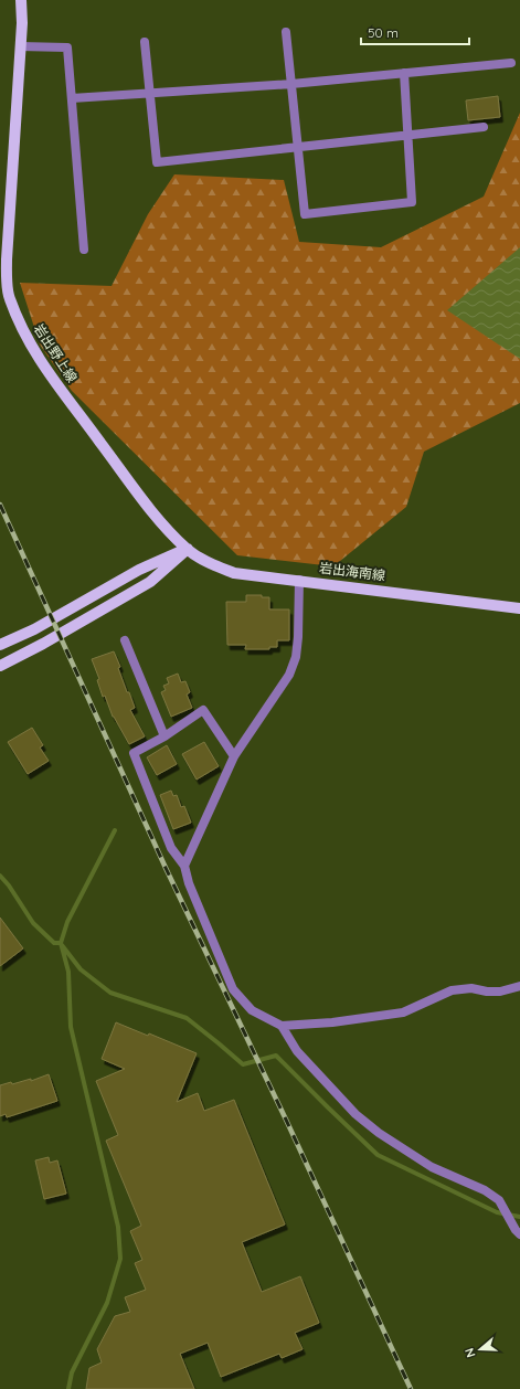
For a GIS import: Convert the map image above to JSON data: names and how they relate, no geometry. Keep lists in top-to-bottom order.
{
  "streets": {
    "main road": ["岩出野上線", "岩出海南線"]
  },
  "crossings": [
    ["岩出野上線", "岩出海南線"]
  ],
  "scale_bar": "50 m",
  "north": "left"
}
